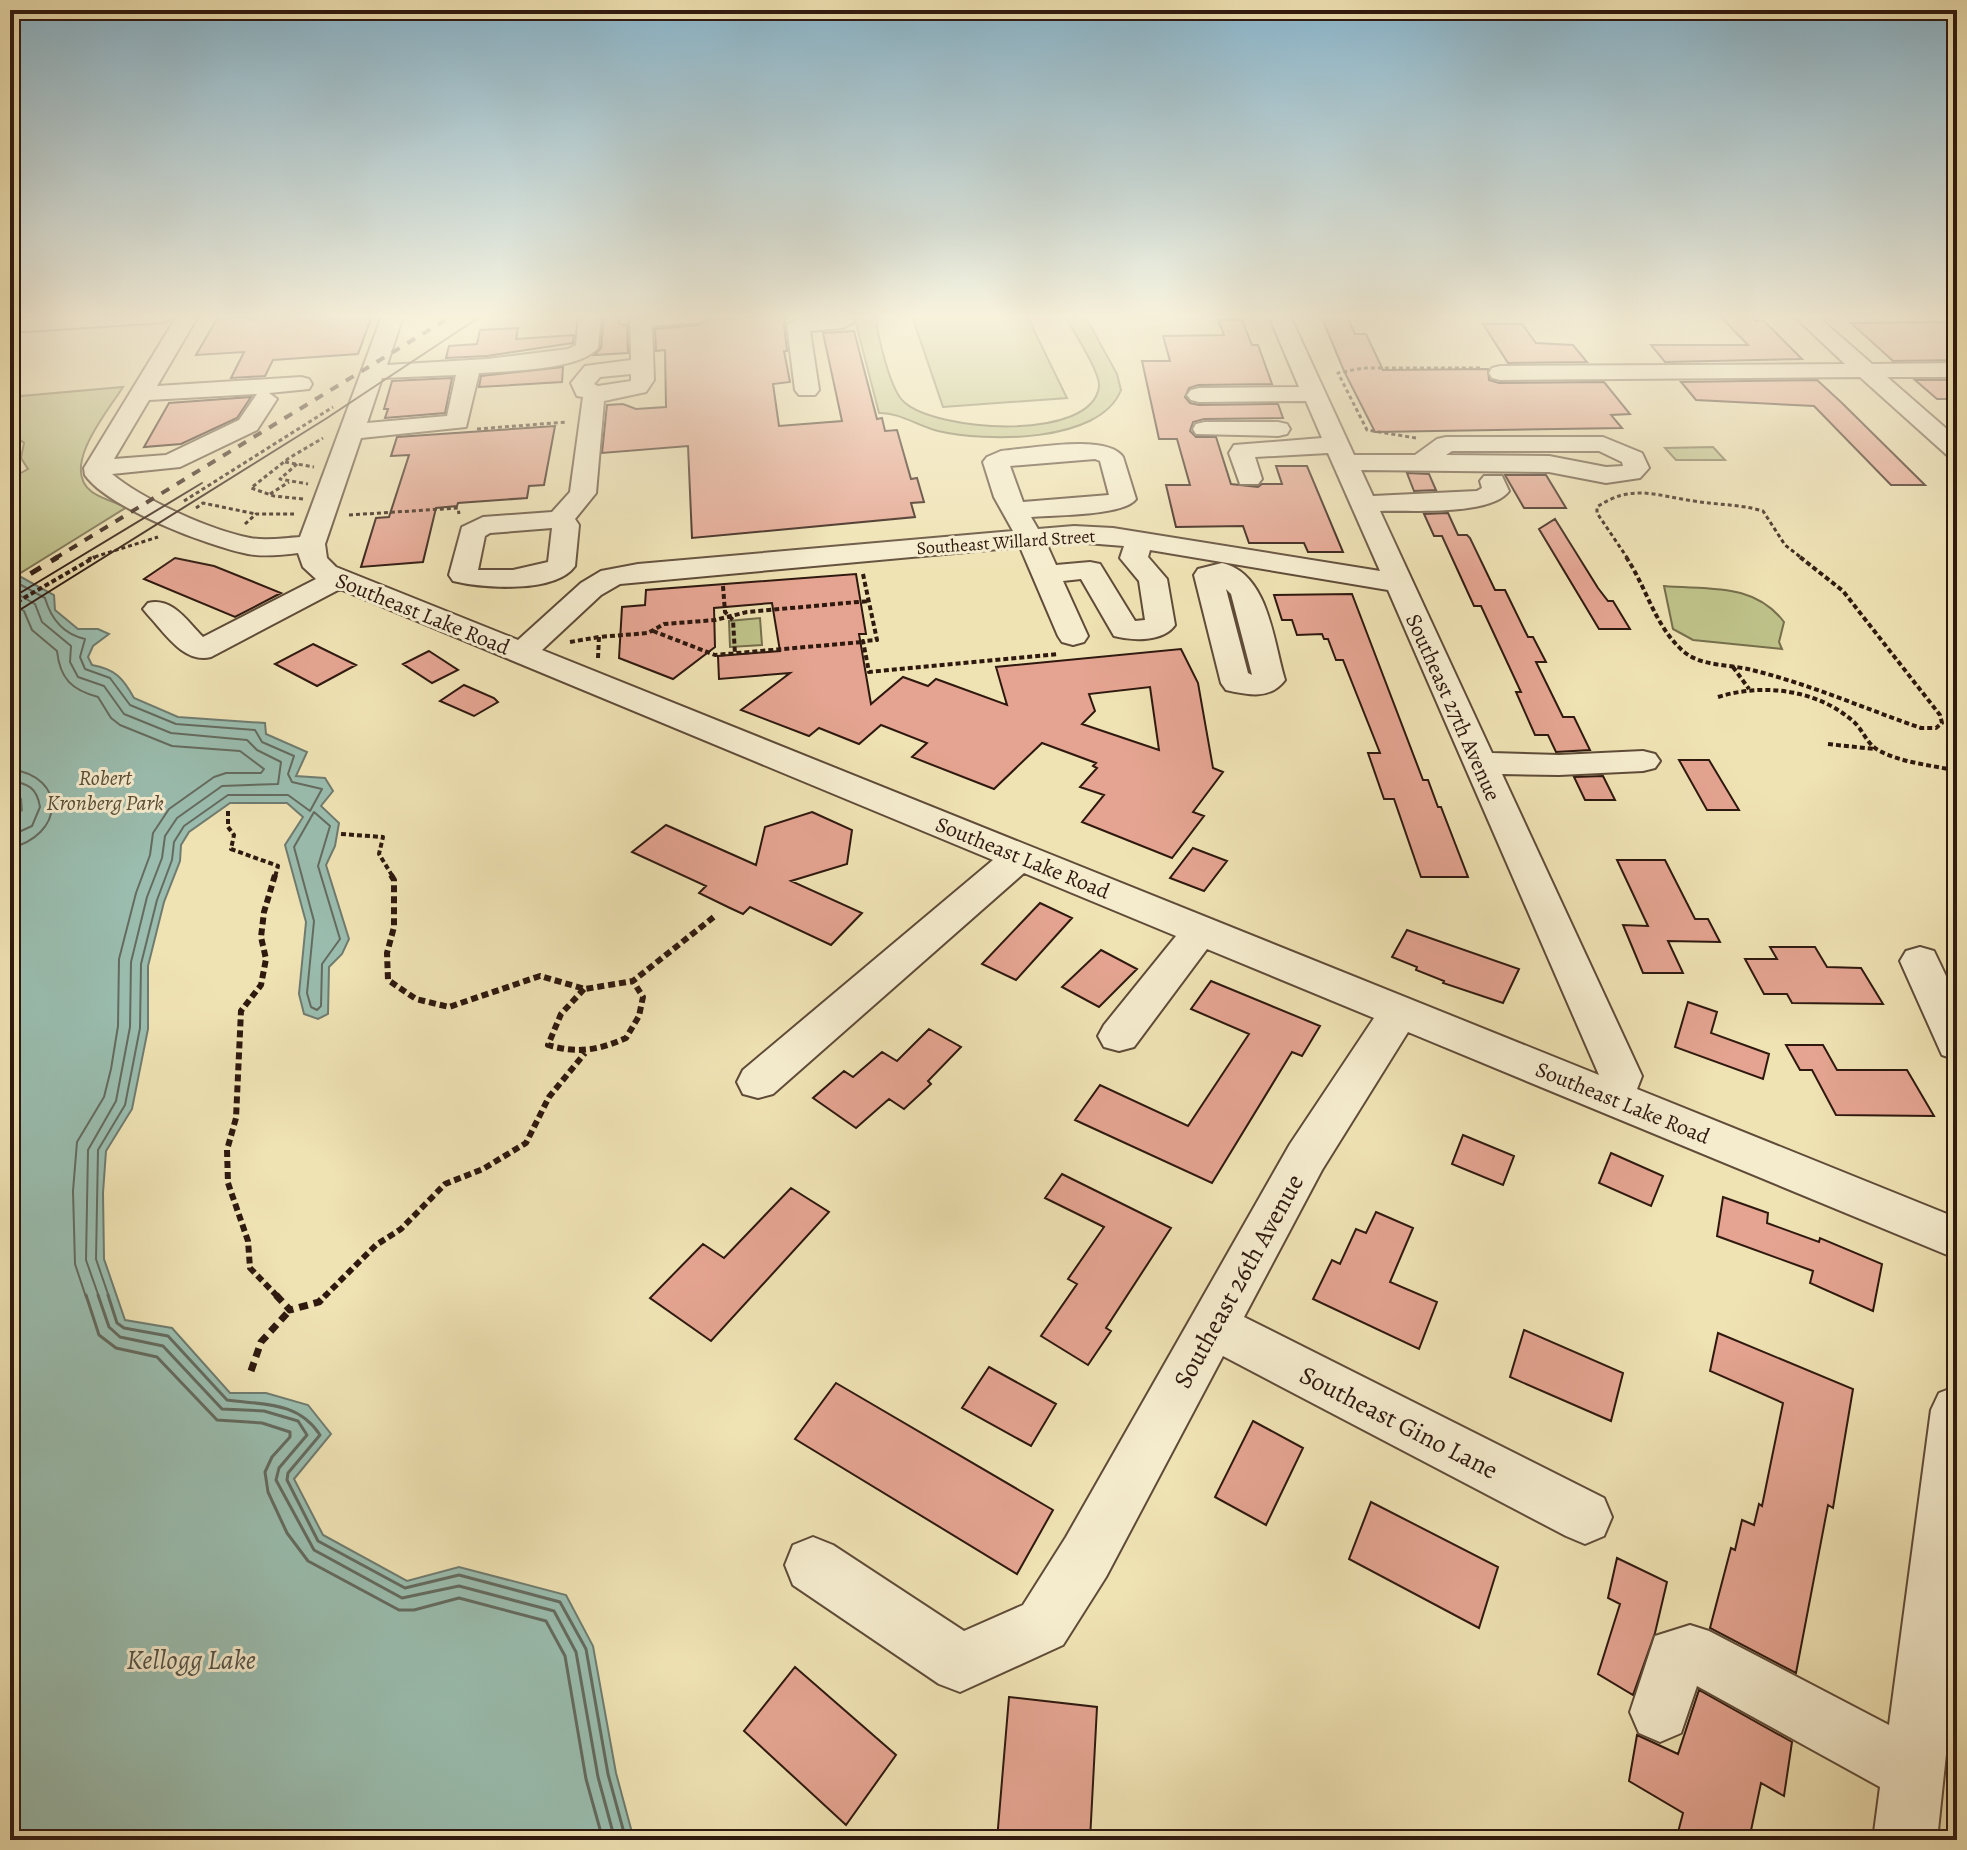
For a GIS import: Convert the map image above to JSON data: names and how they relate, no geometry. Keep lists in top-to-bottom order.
{
  "streets": {
    "street": [
      "Southeast Willard Street",
      "Southeast Lake Road",
      "Southeast 27th Avenue",
      "Southeast 26th Avenue",
      "Southeast Gino Lane"
    ]
  },
  "crossings": [
    ["Southeast Willard Street", "Southeast 27th Avenue"],
    ["Southeast Lake Road", "Southeast 27th Avenue"],
    ["Southeast Lake Road", "Southeast 26th Avenue"],
    ["Southeast 26th Avenue", "Southeast Gino Lane"]
  ],
  "water": ["Kellogg Lake"],
  "parks": ["Robert Kronberg Park"]
}
